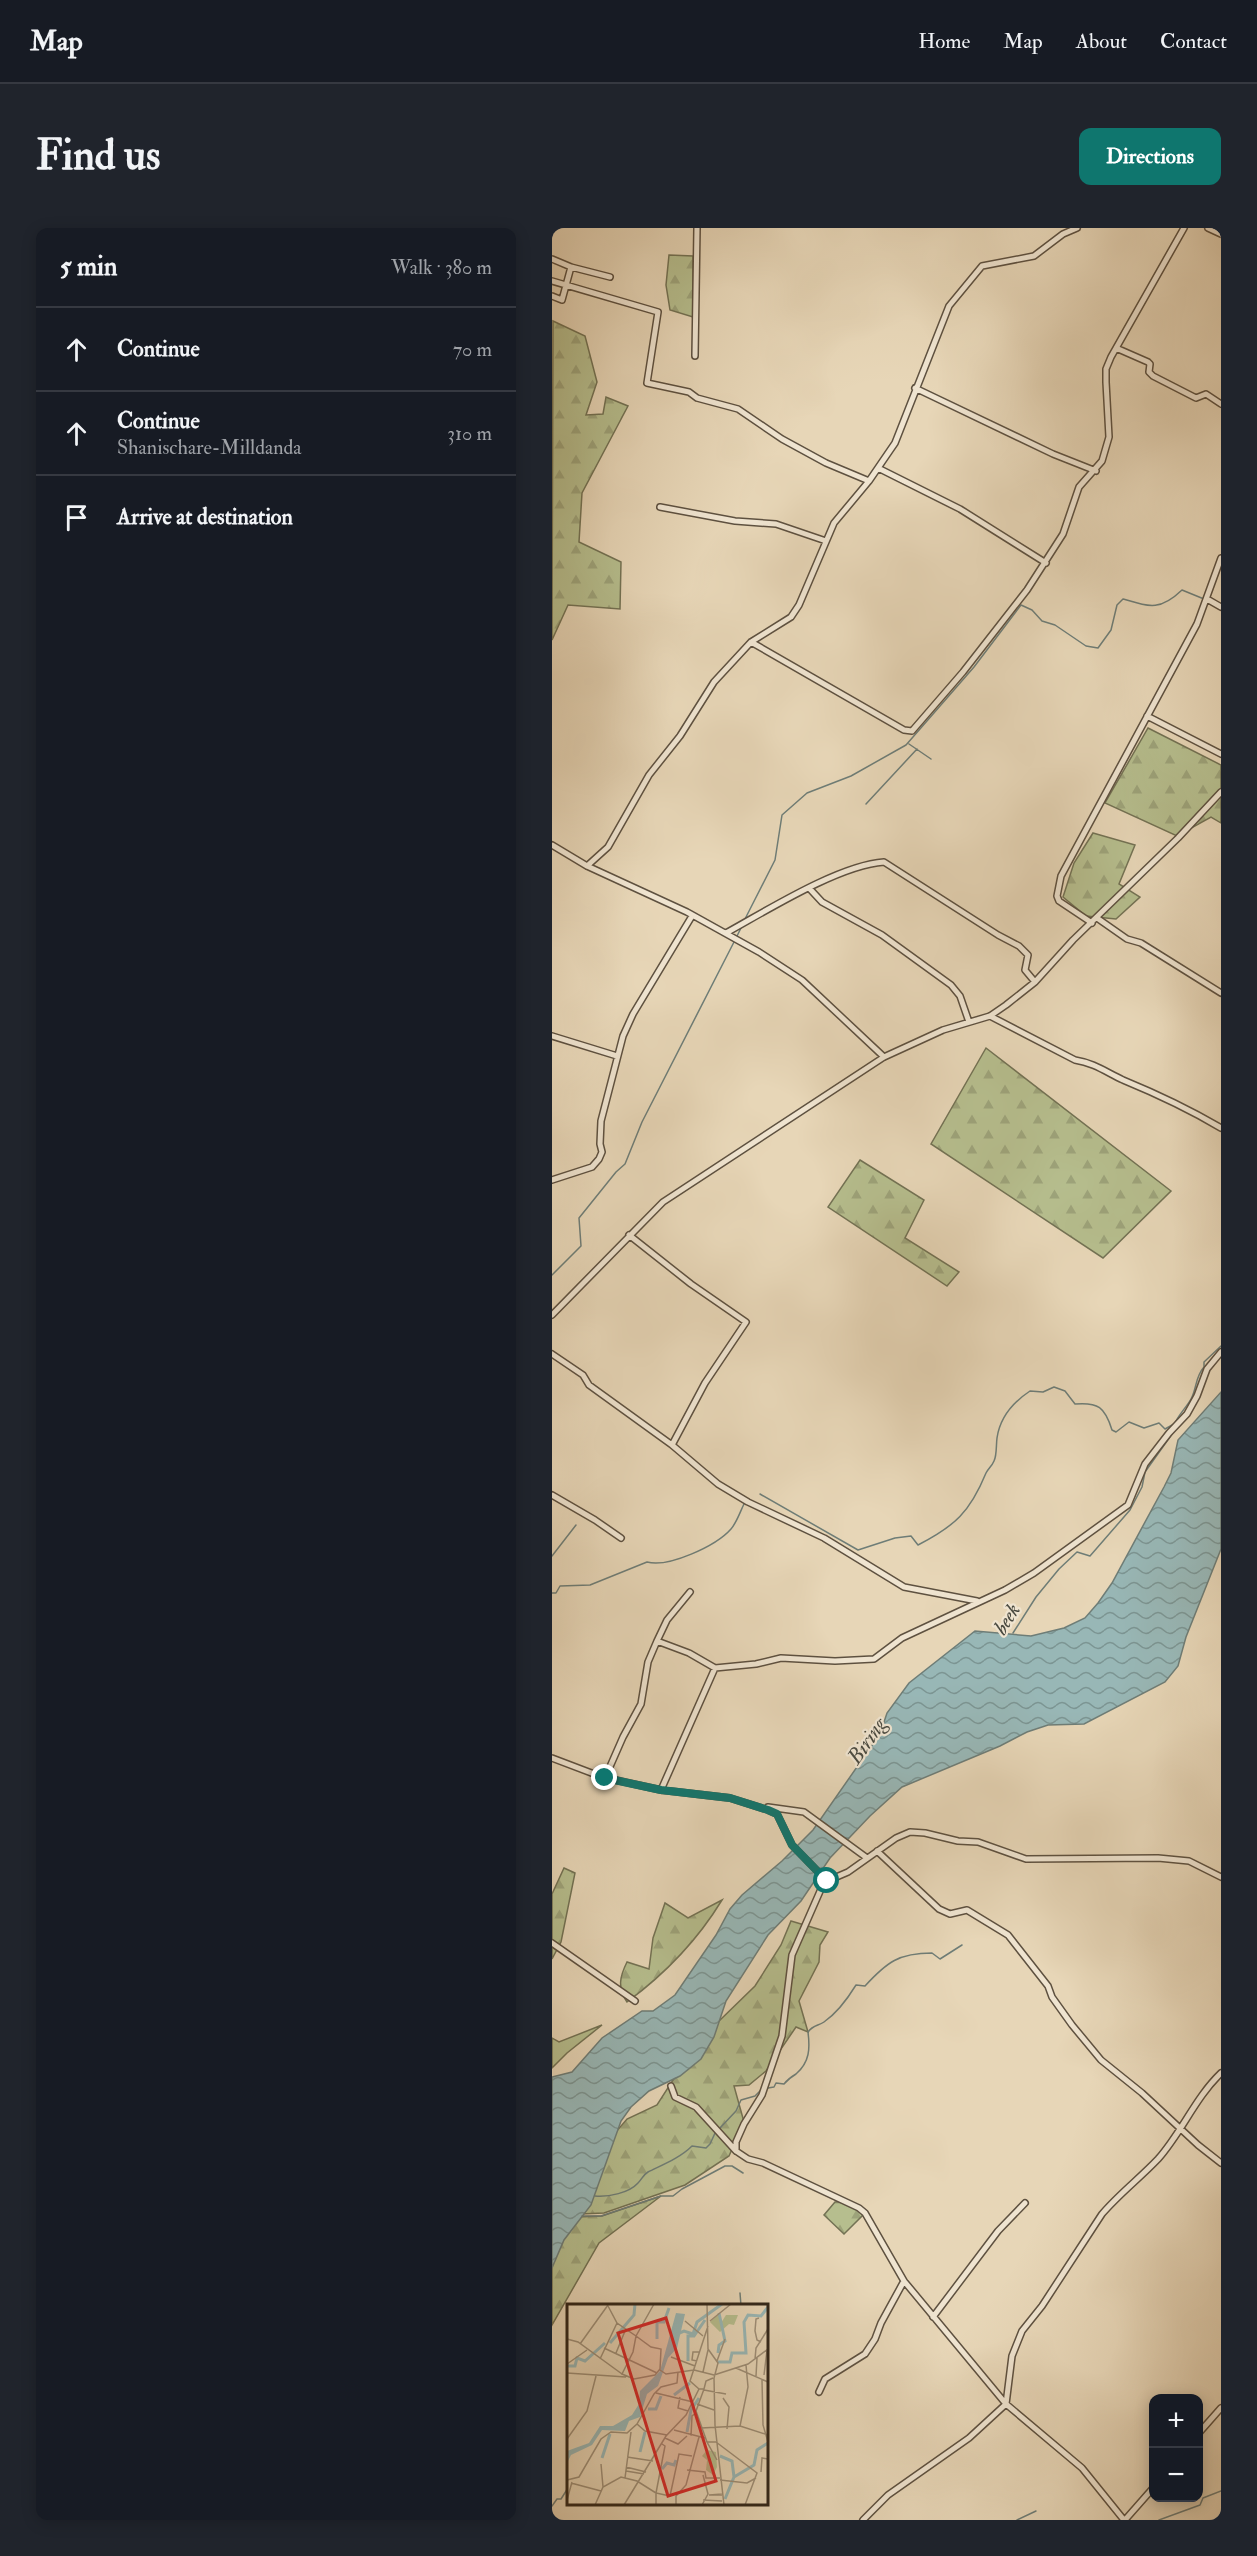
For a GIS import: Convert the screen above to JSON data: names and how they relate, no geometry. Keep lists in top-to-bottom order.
{
  "water": ["beek", "Biring"],
  "page": {
    "header": "Map",
    "nav": [
      "Home",
      "Map",
      "About",
      "Contact"
    ],
    "buttons": "Directions",
    "title": "Find us",
    "heading": ["5 min", "Walk · 380 m"],
    "list": [
      ["Continue", "70 m"],
      ["Continue", "Shanischare-Milldanda", "310 m"],
      "Arrive at destination"
    ],
    "map_buttons": ["+", "−"]
  }
}
